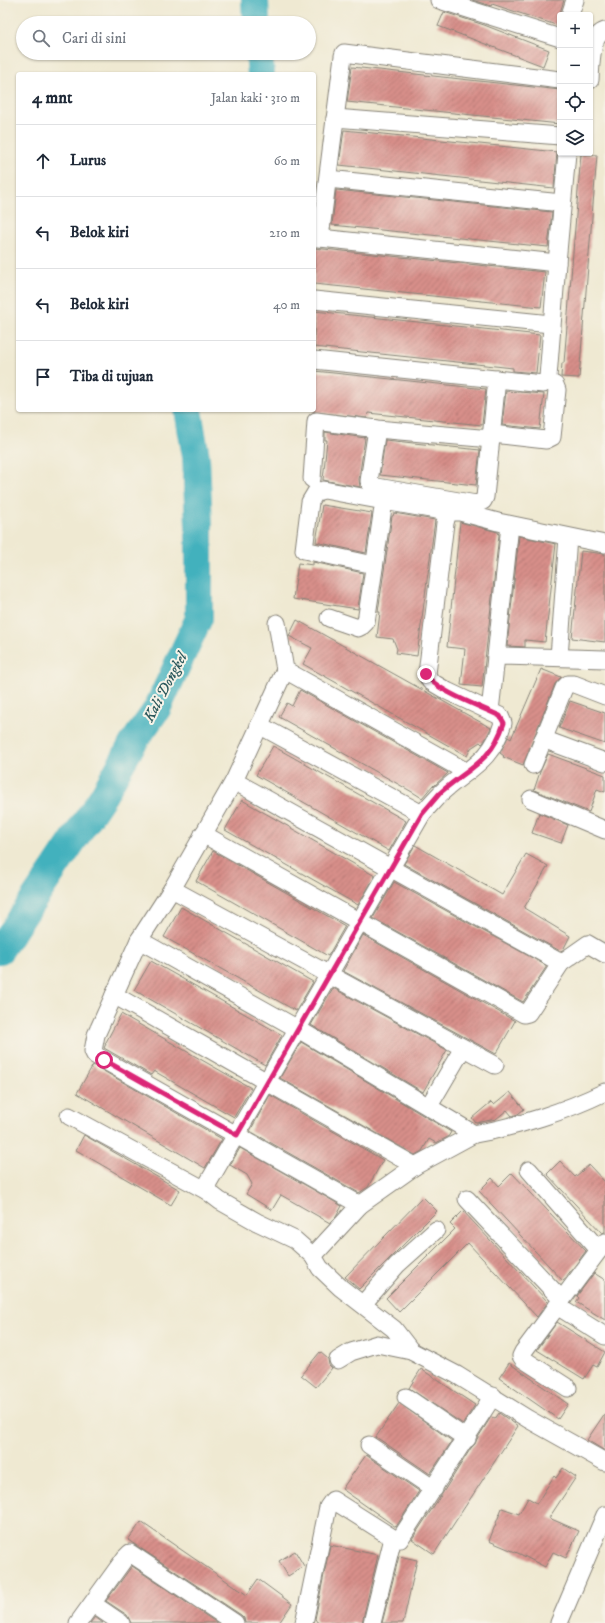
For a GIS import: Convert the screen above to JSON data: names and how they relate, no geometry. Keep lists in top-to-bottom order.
{
  "water": ["Kali Dongkel"],
  "page": {
    "map_buttons": ["+", "−"],
    "search": "Cari di sini",
    "heading": ["4 mnt", "Jalan kaki · 310 m"],
    "list": [
      ["Lurus", "60 m"],
      ["Belok kiri", "210 m"],
      ["Belok kiri", "40 m"],
      "Tiba di tujuan"
    ]
  }
}
